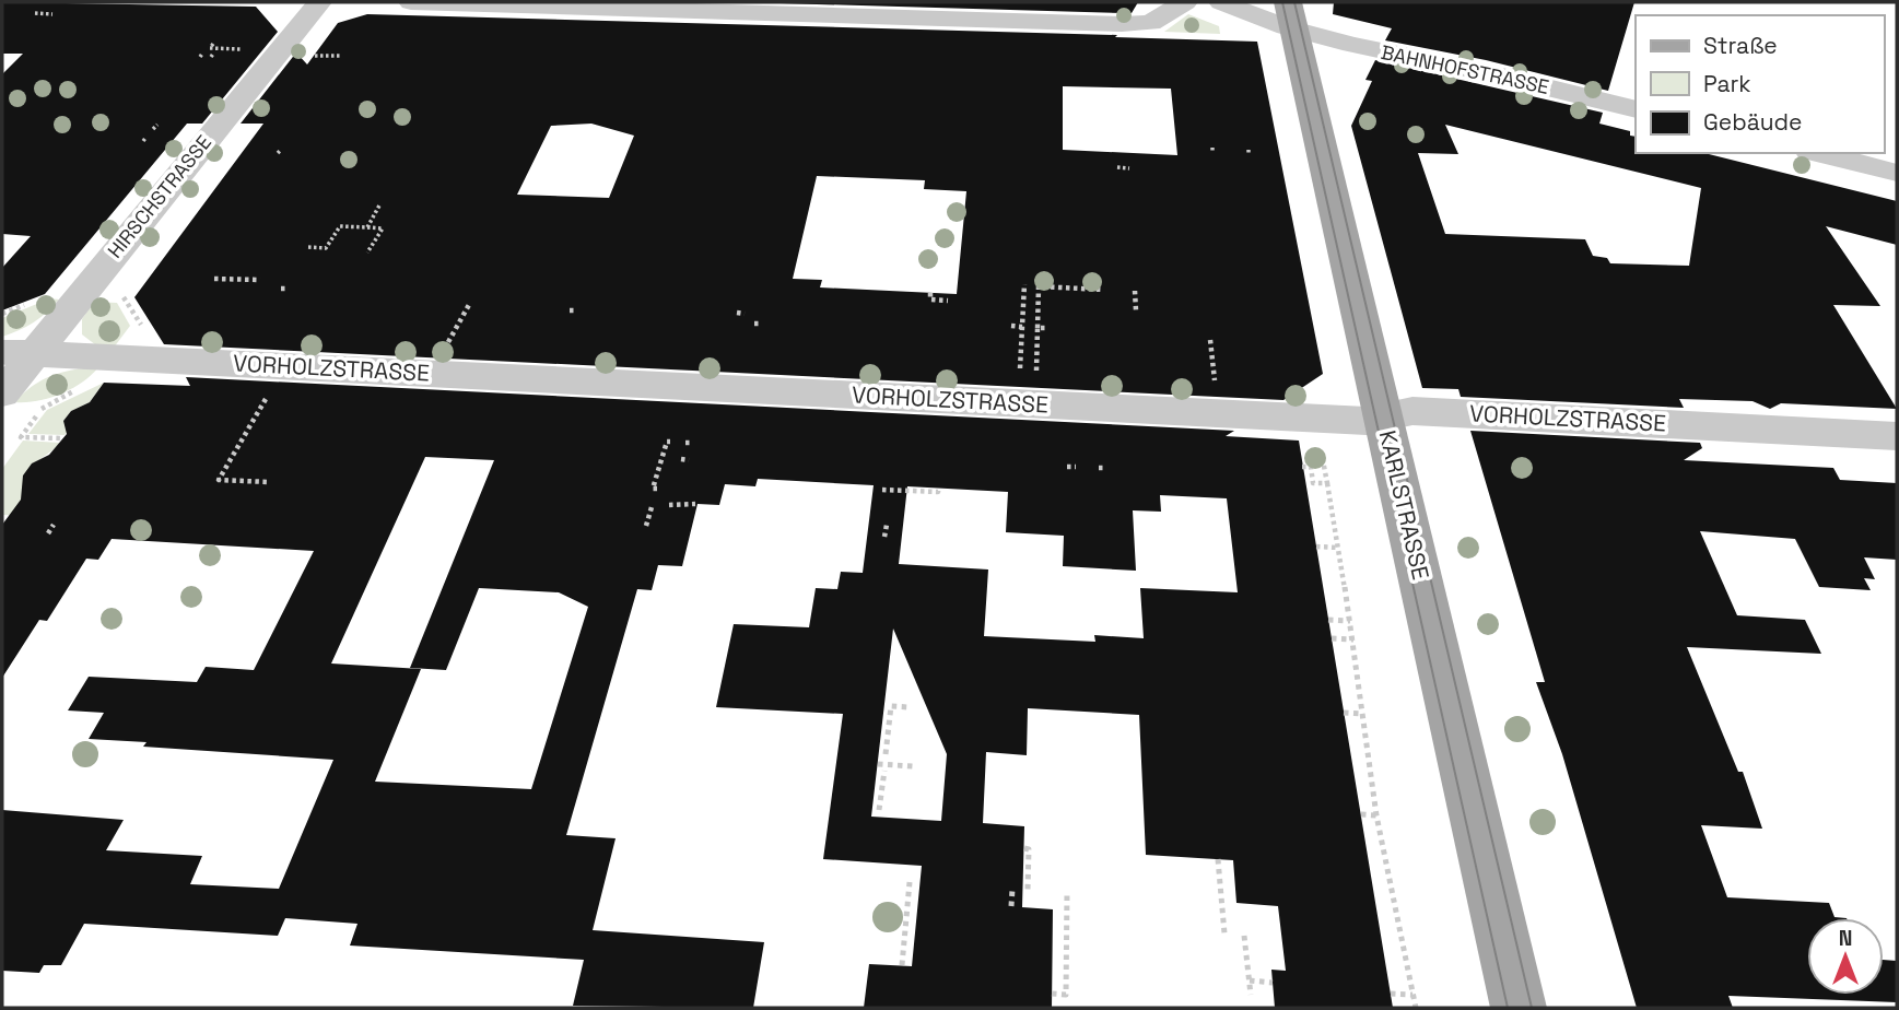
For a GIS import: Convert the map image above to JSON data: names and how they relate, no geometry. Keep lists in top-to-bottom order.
{
  "streets": {
    "main road": ["KARLSTRASSE"],
    "street": ["BAHNHOFSTRASSE", "HIRSCHSTRASSE", "VORHOLZSTRASSE"]
  },
  "crossings": [
    ["BAHNHOFSTRASSE", "KARLSTRASSE"],
    ["HIRSCHSTRASSE", "VORHOLZSTRASSE"],
    ["VORHOLZSTRASSE", "KARLSTRASSE"]
  ],
  "legend": ["Straße", "Park", "Gebäude"],
  "north": "top"
}
